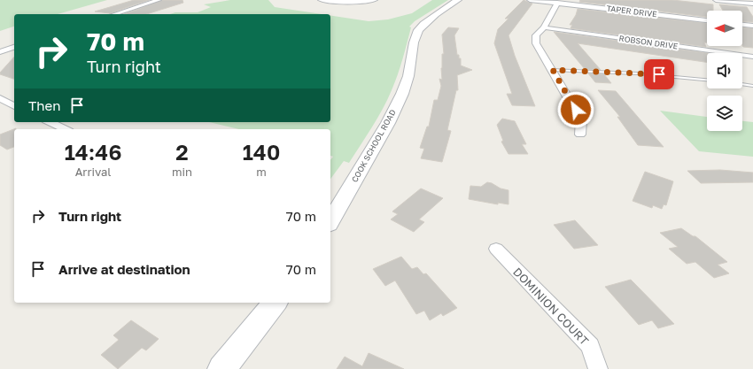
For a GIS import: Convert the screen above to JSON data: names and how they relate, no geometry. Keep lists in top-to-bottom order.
{
  "streets": {
    "street": [
      "TAPER DRIVE",
      "ROBSON DRIVE",
      "COOK SCHOOL ROAD",
      "DOMINION COURT"
    ]
  },
  "north": "left",
  "page": {
    "turn": ["70 m", "Turn right"],
    "then": "Then",
    "eta": [
      "14:46",
      "Arrival",
      "2",
      "min",
      "140",
      "m"
    ],
    "list": [
      {
        "name": "Turn right",
        "value": "70 m"
      },
      {
        "name": "Arrive at destination",
        "value": "70 m"
      }
    ]
  }
}
